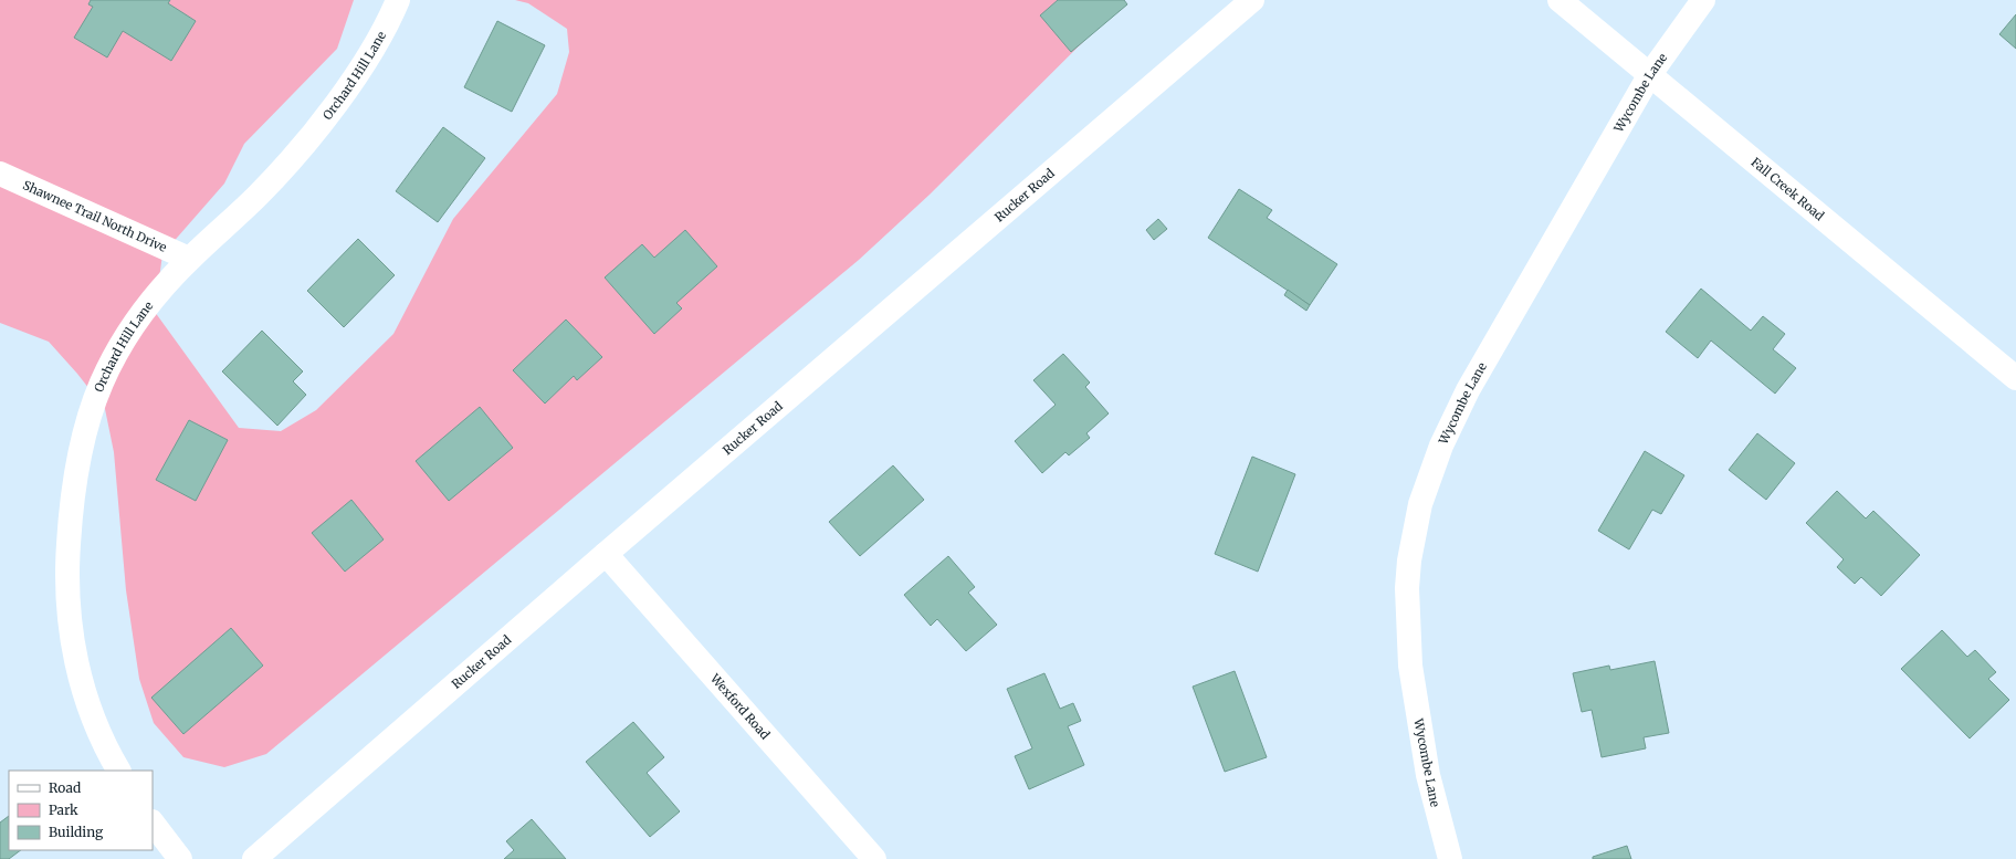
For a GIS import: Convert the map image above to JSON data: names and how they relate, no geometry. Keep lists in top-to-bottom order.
{
  "streets": {
    "street": [
      "Orchard Hill Lane",
      "Wycombe Lane",
      "Fall Creek Road",
      "Rucker Road",
      "Shawnee Trail North Drive",
      "Wexford Road"
    ]
  },
  "crossings": [
    ["Orchard Hill Lane", "Shawnee Trail North Drive"],
    ["Wycombe Lane", "Fall Creek Road"],
    ["Rucker Road", "Wexford Road"]
  ],
  "legend": ["Road", "Park", "Building"]
}
